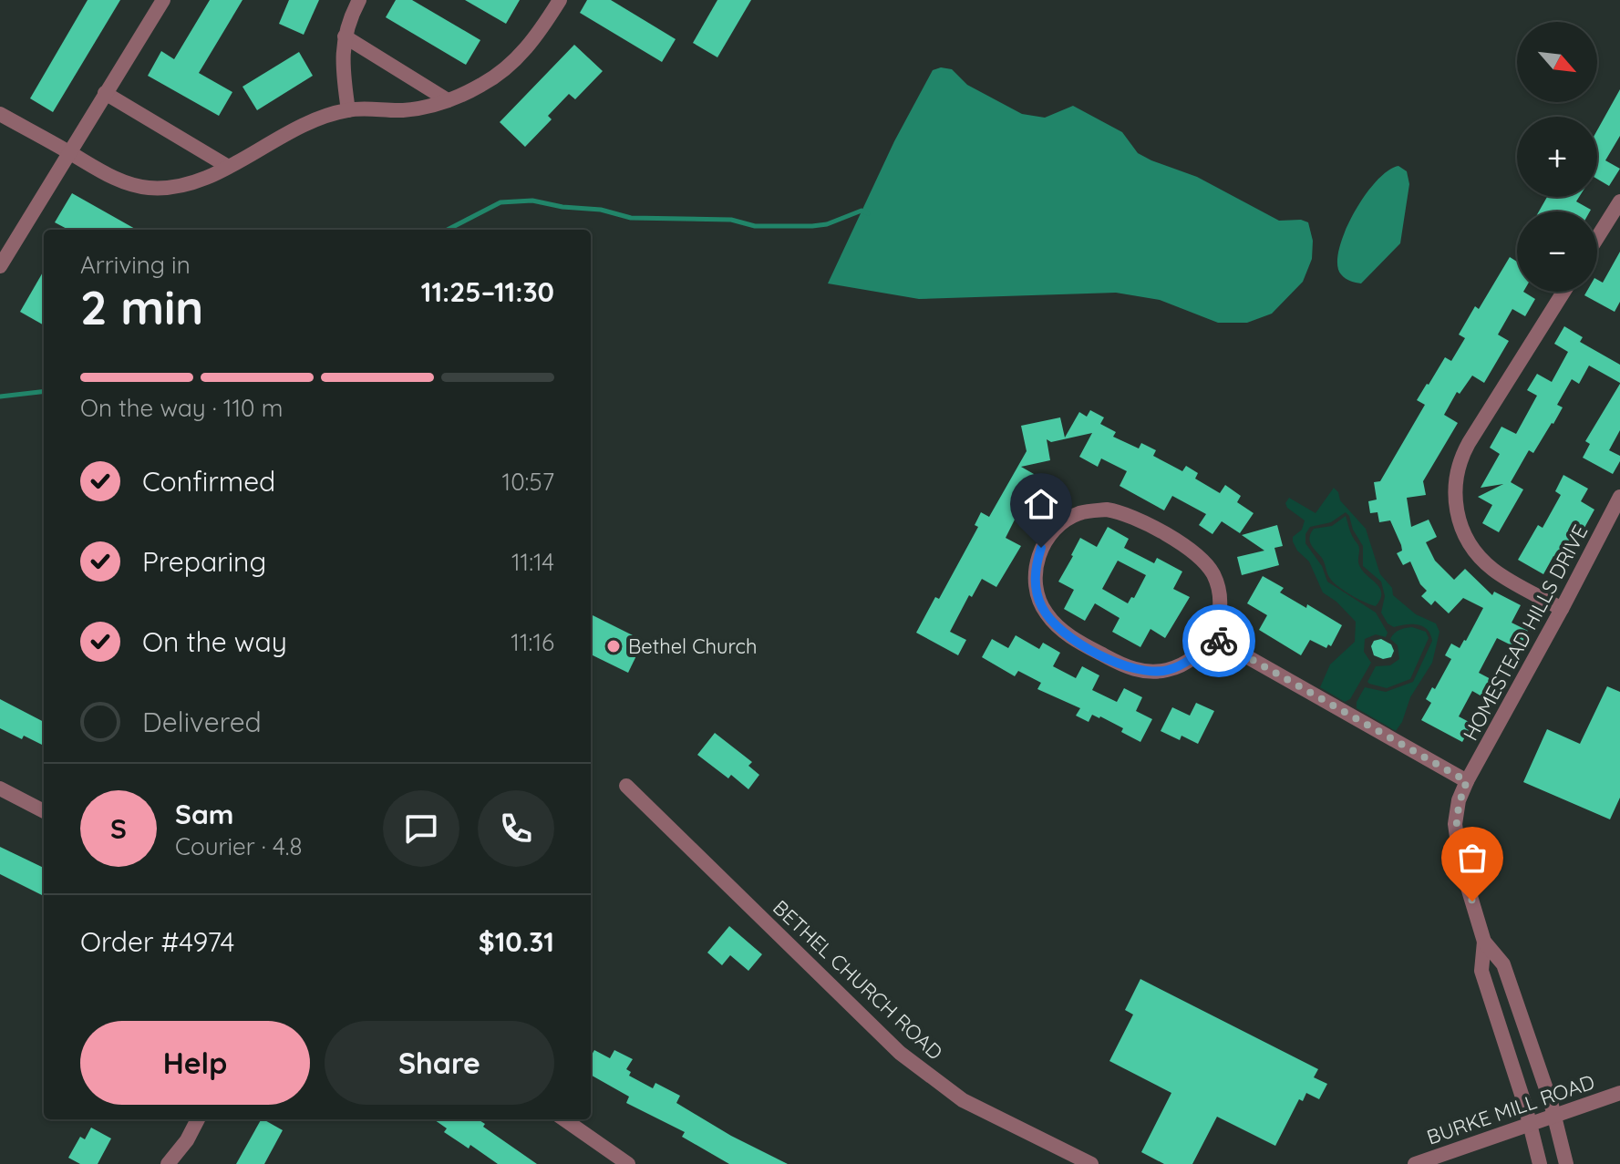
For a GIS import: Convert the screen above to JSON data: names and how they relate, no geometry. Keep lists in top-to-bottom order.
{
  "streets": {
    "street": ["HOMESTEAD HILLS DRIVE", "BETHEL CHURCH ROAD", "BURKE MILL ROAD"]
  },
  "crossings": [
    ["HOMESTEAD HILLS DRIVE", "BURKE MILL ROAD"]
  ],
  "places": ["Bethel Church"],
  "north": "bottom right",
  "page": {
    "map_buttons": ["+", "−"],
    "heading": ["2 min", "Arriving in", "11:25–11:30"],
    "panel": [
      "Sam",
      "Courier · 4.8",
      "Order #4974",
      "$10.31"
    ],
    "bar": "On the way · 110 m",
    "list": [
      ["Confirmed", "10:57"],
      ["Preparing", "11:14"],
      ["On the way", "11:16"],
      "Delivered"
    ],
    "round": "S",
    "buttons": ["Help", "Share"]
  }
}
